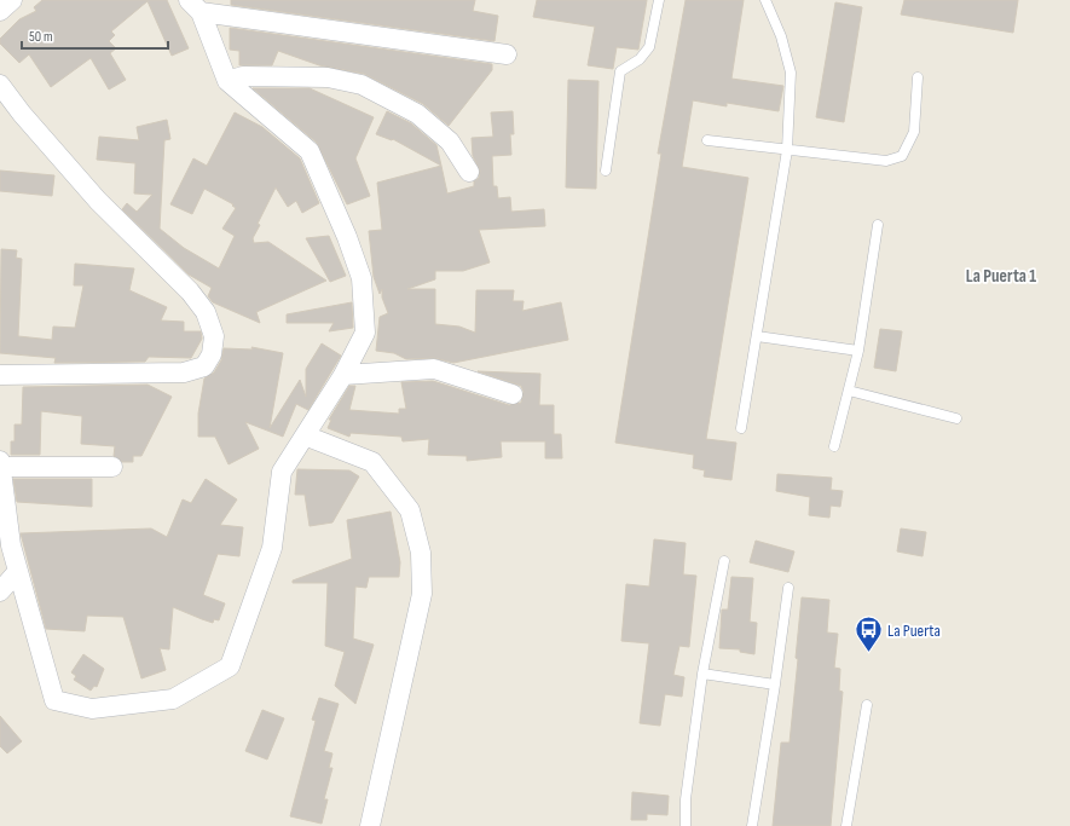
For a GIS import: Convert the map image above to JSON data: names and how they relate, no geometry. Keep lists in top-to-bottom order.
{
  "districts": ["La Puerta 1"],
  "places": {
    "bus stop": ["La Puerta"]
  },
  "scale_bar": "50 m"
}
